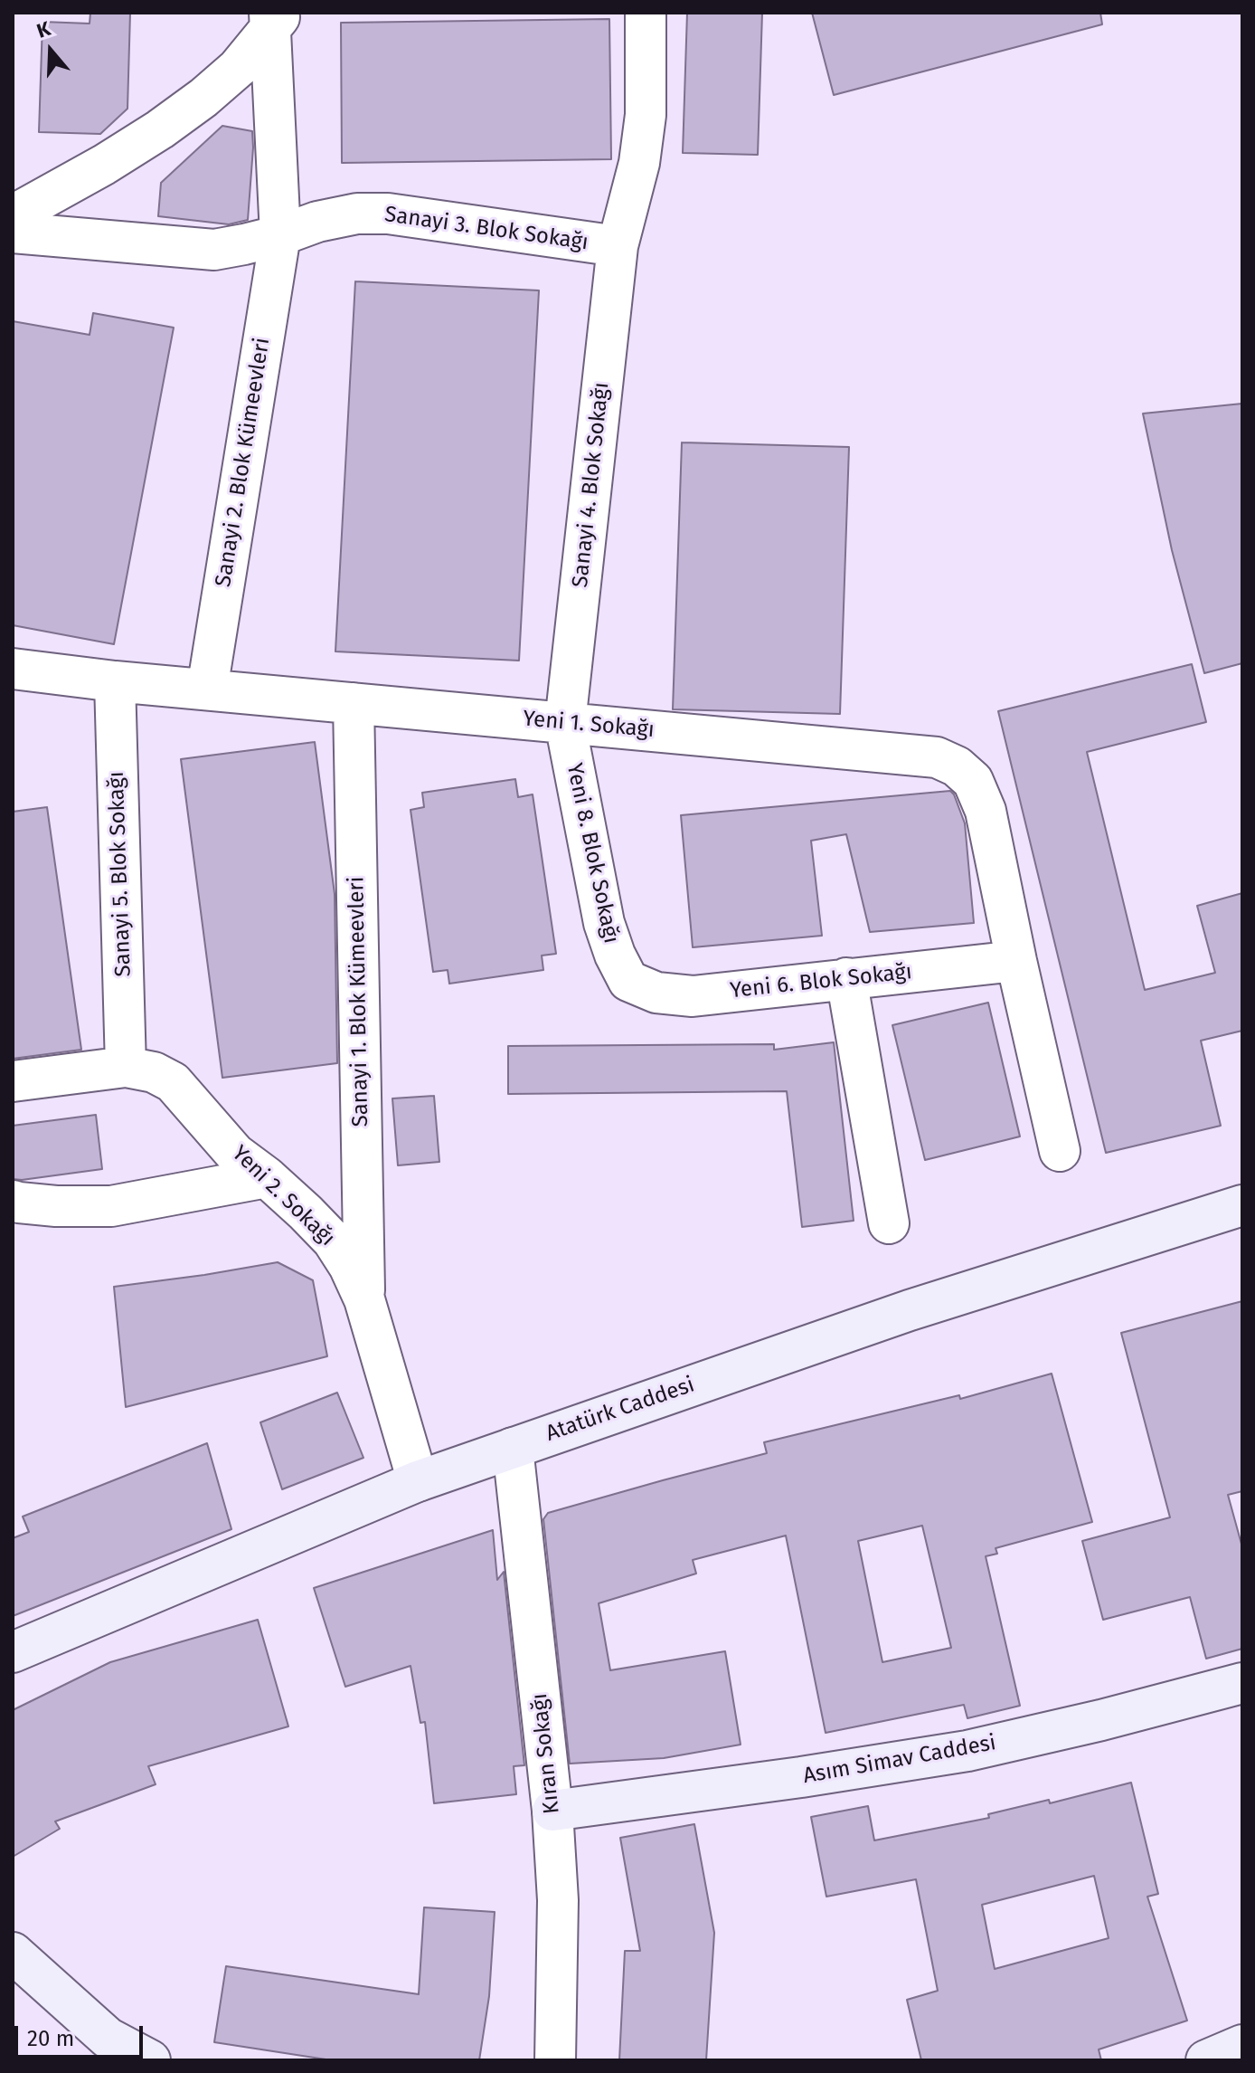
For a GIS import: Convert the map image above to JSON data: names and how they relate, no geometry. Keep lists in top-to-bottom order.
{
  "streets": {
    "main road": ["Atatürk Caddesi", "Asım Simav Caddesi"],
    "street": [
      "Sanayi 3. Blok Sokağı",
      "Sanayi 2. Blok Kümeevleri",
      "Sanayi 4. Blok Sokağı",
      "Yeni 1. Sokağı",
      "Yeni 8. Blok Sokağı",
      "Sanayi 5. Blok Sokağı",
      "Yeni 6. Blok Sokağı",
      "Sanayi 1. Blok Kümeevleri",
      "Yeni 2. Sokağı",
      "Kıran Sokağı"
    ]
  },
  "crossings": [
    ["Sanayi 3. Blok Sokağı", "Sanayi 2. Blok Kümeevleri"],
    ["Sanayi 3. Blok Sokağı", "Sanayi 4. Blok Sokağı"],
    ["Sanayi 2. Blok Kümeevleri", "Yeni 1. Sokağı"],
    ["Sanayi 4. Blok Sokağı", "Yeni 1. Sokağı"],
    ["Sanayi 4. Blok Sokağı", "Yeni 8. Blok Sokağı"],
    ["Yeni 1. Sokağı", "Yeni 8. Blok Sokağı"],
    ["Yeni 1. Sokağı", "Sanayi 5. Blok Sokağı"],
    ["Yeni 1. Sokağı", "Yeni 6. Blok Sokağı"],
    ["Yeni 1. Sokağı", "Sanayi 1. Blok Kümeevleri"],
    ["Yeni 8. Blok Sokağı", "Yeni 6. Blok Sokağı"],
    ["Sanayi 5. Blok Sokağı", "Yeni 2. Sokağı"],
    ["Sanayi 1. Blok Kümeevleri", "Yeni 2. Sokağı"],
    ["Yeni 2. Sokağı", "Atatürk Caddesi"],
    ["Atatürk Caddesi", "Kıran Sokağı"],
    ["Kıran Sokağı", "Asım Simav Caddesi"]
  ],
  "scale_bar": "20 m",
  "north": "top"
}
